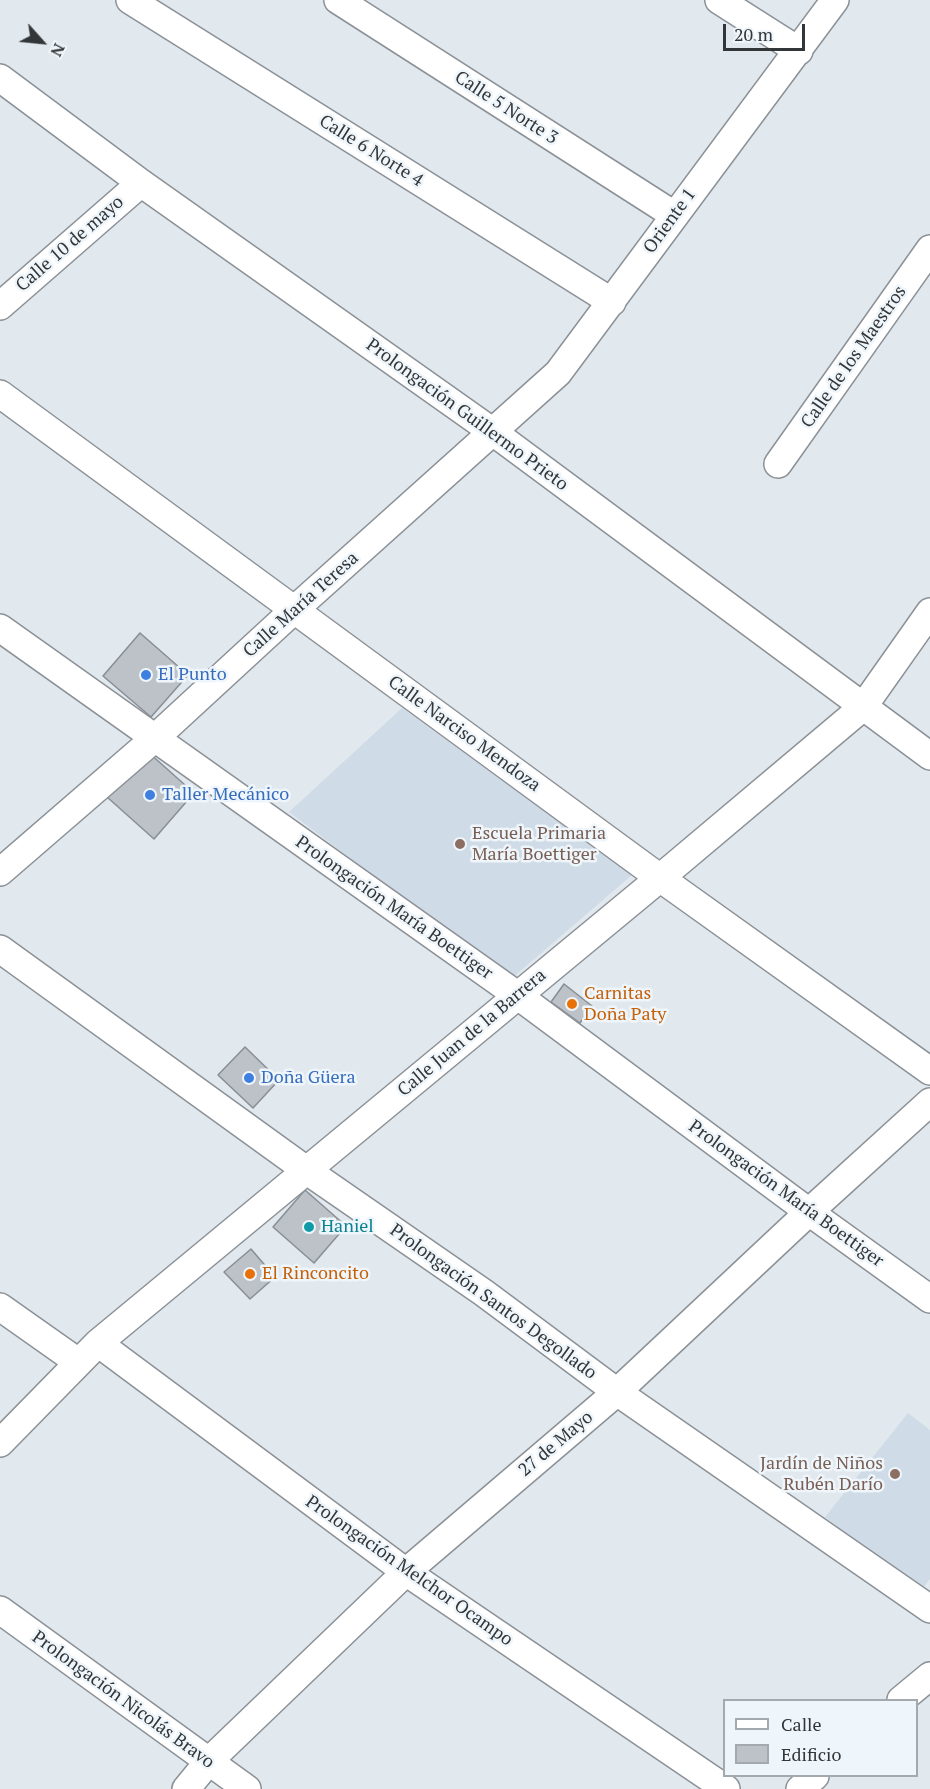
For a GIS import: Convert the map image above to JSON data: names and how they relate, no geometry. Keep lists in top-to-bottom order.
{
  "streets": {
    "street": [
      "Calle 5 Norte 3",
      "Calle 6 Norte 4",
      "Oriente 1",
      "Calle 10 de mayo",
      "Calle de los Maestros",
      "Prolongación Guillermo Prieto",
      "Calle María Teresa",
      "Calle Narciso Mendoza",
      "Prolongación María Boettiger",
      "Calle Juan de la Barrera",
      "Prolongación Santos Degollado",
      "27 de Mayo",
      "Prolongación Melchor Ocampo",
      "Prolongación Nicolás Bravo"
    ]
  },
  "crossings": [
    ["Calle 5 Norte 3", "Oriente 1"],
    ["Calle 6 Norte 4", "Oriente 1"],
    ["Oriente 1", "Prolongación Guillermo Prieto"],
    ["Oriente 1", "Calle María Teresa"],
    ["Calle 10 de mayo", "Prolongación Guillermo Prieto"],
    ["Prolongación Guillermo Prieto", "Calle María Teresa"],
    ["Prolongación Guillermo Prieto", "Calle Juan de la Barrera"],
    ["Calle María Teresa", "Calle Narciso Mendoza"],
    ["Calle María Teresa", "Prolongación María Boettiger"],
    ["Calle Narciso Mendoza", "Calle Juan de la Barrera"],
    ["Prolongación María Boettiger", "Calle Juan de la Barrera"],
    ["Prolongación María Boettiger", "27 de Mayo"],
    ["Calle Juan de la Barrera", "Prolongación Santos Degollado"],
    ["Calle Juan de la Barrera", "Prolongación Melchor Ocampo"],
    ["Prolongación Santos Degollado", "27 de Mayo"],
    ["27 de Mayo", "Prolongación Melchor Ocampo"],
    ["27 de Mayo", "Prolongación Nicolás Bravo"]
  ],
  "places": [
    "El Punto",
    "Taller Mecánico",
    "Escuela Primaria María Boettiger",
    "Carnitas Doña Paty",
    "Doña Güera",
    "Haniel",
    "El Rinconcito",
    "Jardín de Niños Rubén Darío"
  ],
  "legend": ["Calle", "Edificio"],
  "scale_bar": "20 m",
  "north": "bottom right"
}
